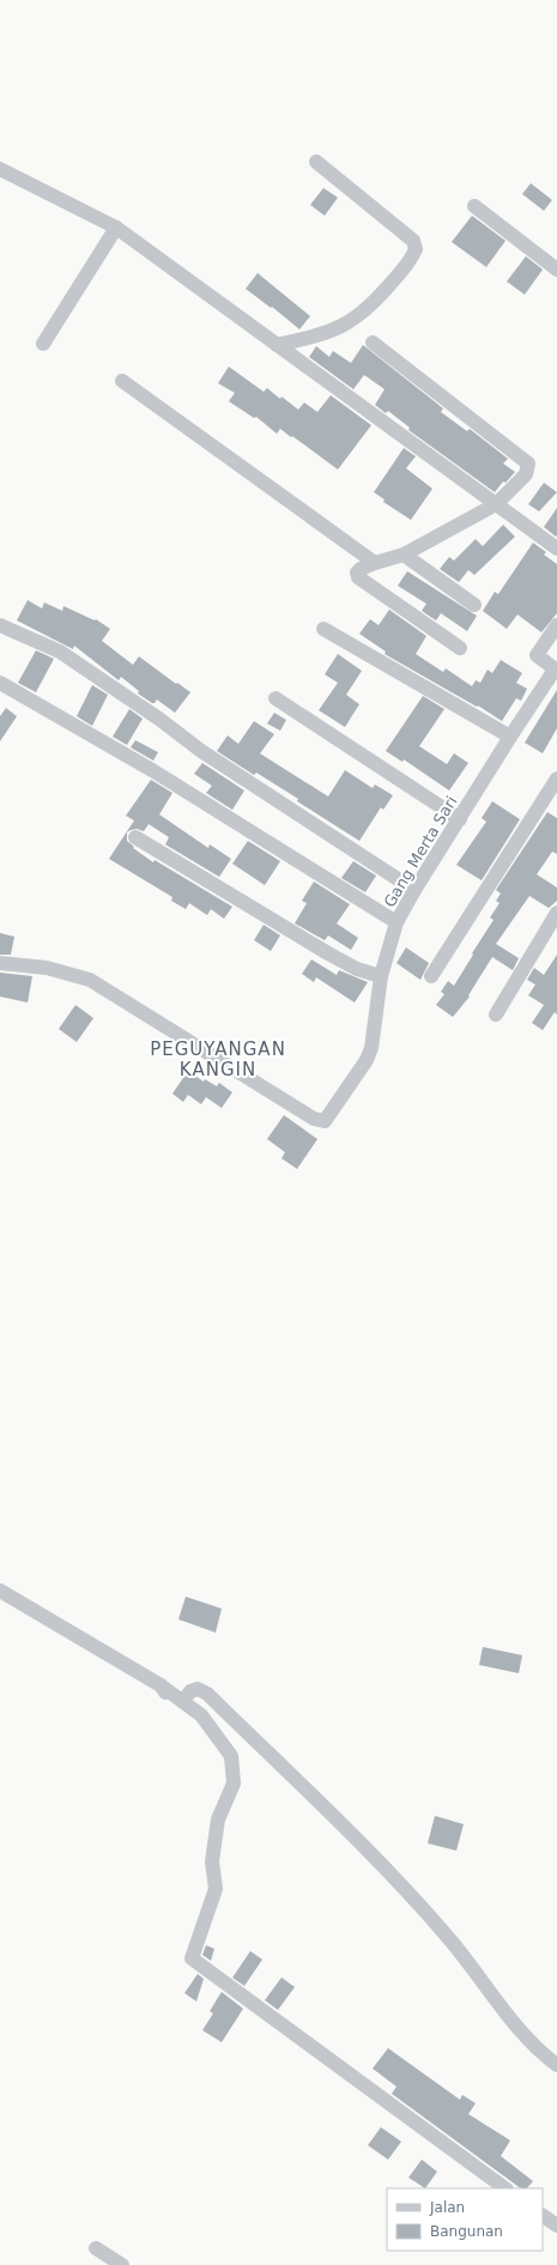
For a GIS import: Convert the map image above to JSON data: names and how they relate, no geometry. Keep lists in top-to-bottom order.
{
  "streets": {
    "street": ["Gang Merta Sari"]
  },
  "districts": ["PEGUYANGAN KANGIN"],
  "legend": ["Jalan", "Bangunan"]
}
